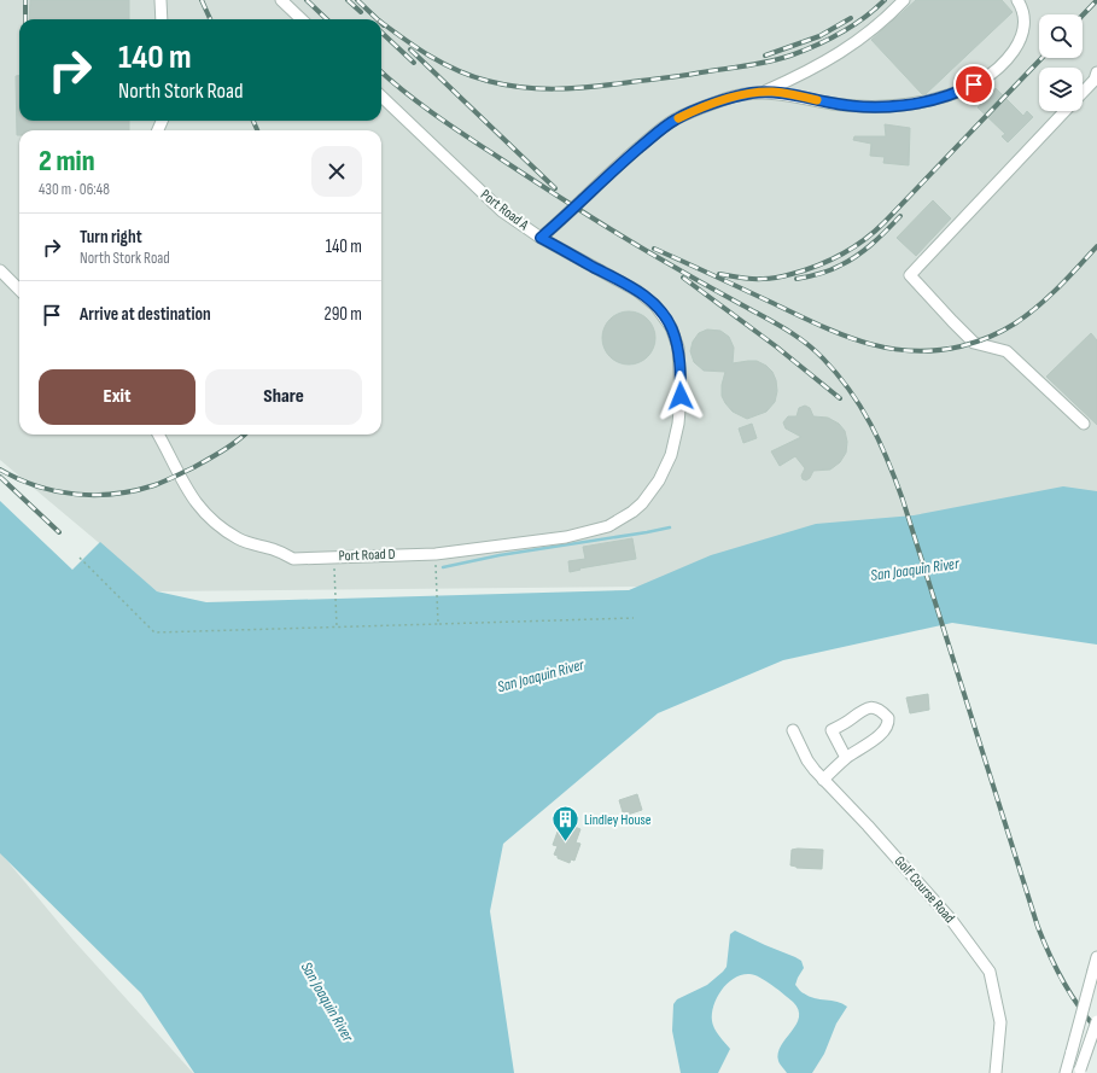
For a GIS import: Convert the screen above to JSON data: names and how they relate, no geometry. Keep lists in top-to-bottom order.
{
  "streets": {
    "street": ["Port Road A", "Port Road D", "Golf Course Road"]
  },
  "crossings": [
    ["Port Road A", "Port Road D"]
  ],
  "water": ["San Joaquin River"],
  "places": {
    "building": ["Lindley House"]
  },
  "page": {
    "turn": ["140 m", "North Stork Road"],
    "heading": ["2 min", "430 m · 06:48"],
    "list": [
      {
        "name": "Turn right",
        "note": "North Stork Road",
        "value": "140 m"
      },
      {
        "name": "Arrive at destination",
        "value": "290 m"
      }
    ],
    "buttons": ["Exit", "Share"]
  }
}
